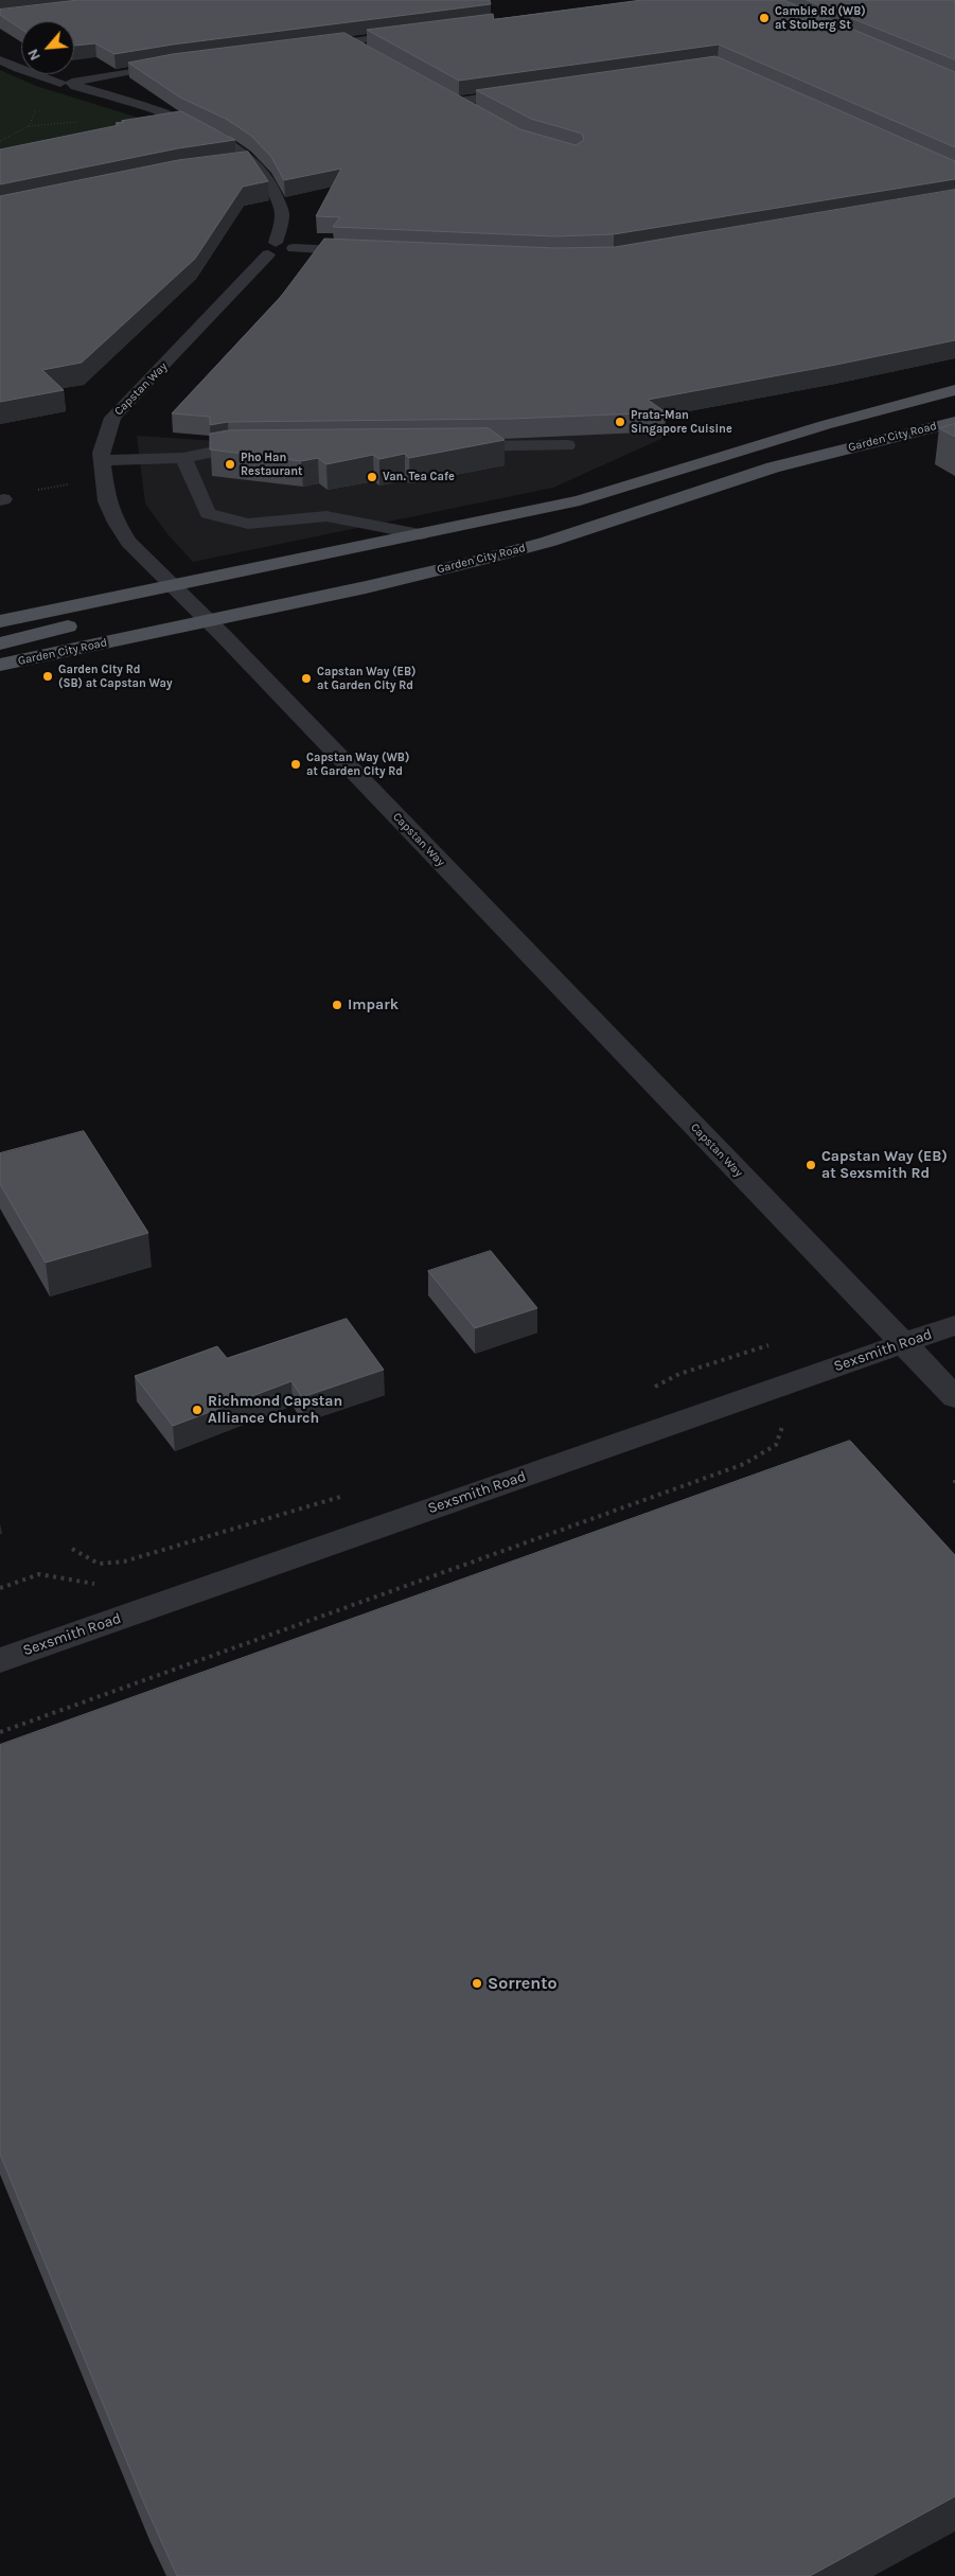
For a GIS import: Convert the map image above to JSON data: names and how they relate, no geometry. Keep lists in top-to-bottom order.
{
  "streets": {
    "main road": ["Garden City Road"],
    "street": ["Capstan Way", "Sexsmith Road"]
  },
  "crossings": [
    ["Capstan Way", "Garden City Road"],
    ["Capstan Way", "Sexsmith Road"]
  ],
  "places": [
    "Cambie Rd (WB) at Stolberg St",
    "Prata-Man Singapore Cuisine",
    "Pho Han Restaurant",
    "Van. Tea Cafe",
    "Garden City Rd (SB) at Capstan Way",
    "Capstan Way (EB) at Garden City Rd",
    "Capstan Way (WB) at Garden City Rd",
    "Impark",
    "Capstan Way (EB) at Sexsmith Rd",
    "Richmond Capstan Alliance Church",
    "Sorrento"
  ],
  "north": "bottom left"
}
